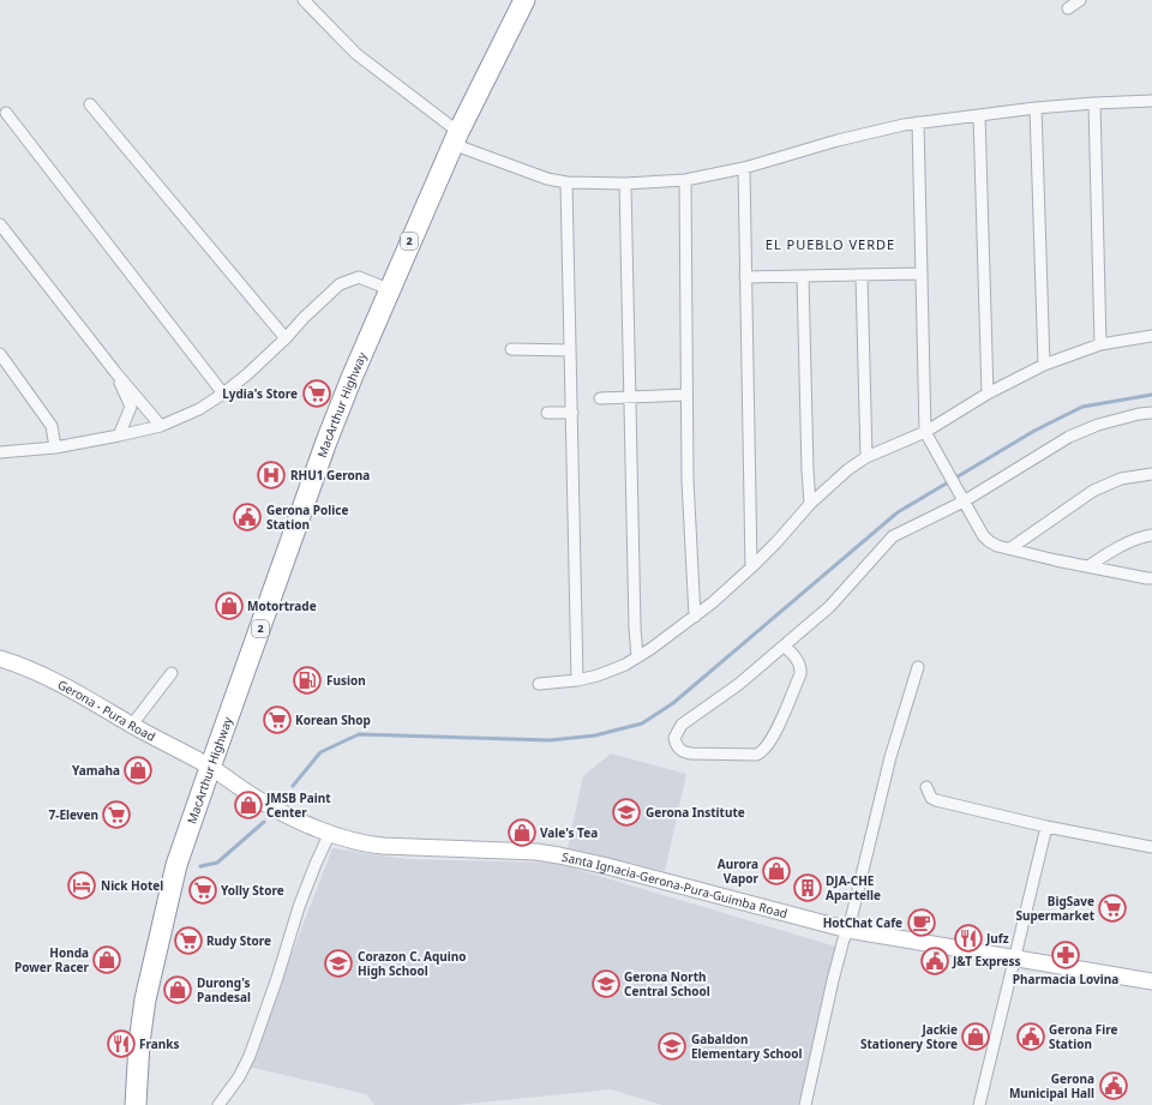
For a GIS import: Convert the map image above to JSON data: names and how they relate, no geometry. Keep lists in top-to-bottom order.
{
  "streets": {
    "highway": ["2", "MacArthur Highway"],
    "main road": ["Gerona - Pura Road", "Santa Ignacia-Gerona-Pura-Guimba Road"]
  },
  "crossings": [
    ["MacArthur Highway", "Gerona - Pura Road"],
    ["MacArthur Highway", "Santa Ignacia-Gerona-Pura-Guimba Road"],
    ["Gerona - Pura Road", "Santa Ignacia-Gerona-Pura-Guimba Road"]
  ],
  "districts": ["EL PUEBLO VERDE"],
  "places": {
    "supermarket": [
      "Lydia's Store",
      "Korean Shop",
      "7-Eleven",
      "Yolly Store",
      "BigSave Supermarket",
      "Rudy Store"
    ],
    "hospital": ["RHU1 Gerona"],
    "public building": [
      "Gerona Police Station",
      "J&T Express",
      "Gerona Fire Station",
      "Gerona Municipal Hall"
    ],
    "shop": [
      "Motortrade",
      "Yamaha",
      "JMSB Paint Center",
      "Vale's Tea",
      "Aurora Vapor",
      "Honda Power Racer",
      "Durong's Pandesal",
      "Jackie Stationery Store"
    ],
    "fuel station": ["Fusion"],
    "school or university": [
      "Gerona Institute",
      "Corazon C. Aquino High School",
      "Gerona North Central School",
      "Gabaldon Elementary School"
    ],
    "hotel": ["Nick Hotel"],
    "building": ["DJA-CHE Apartelle"],
    "cafe": ["HotChat Cafe"],
    "restaurant": ["Jufz", "Franks"],
    "pharmacy": ["Pharmacia Lovina"]
  }
}
